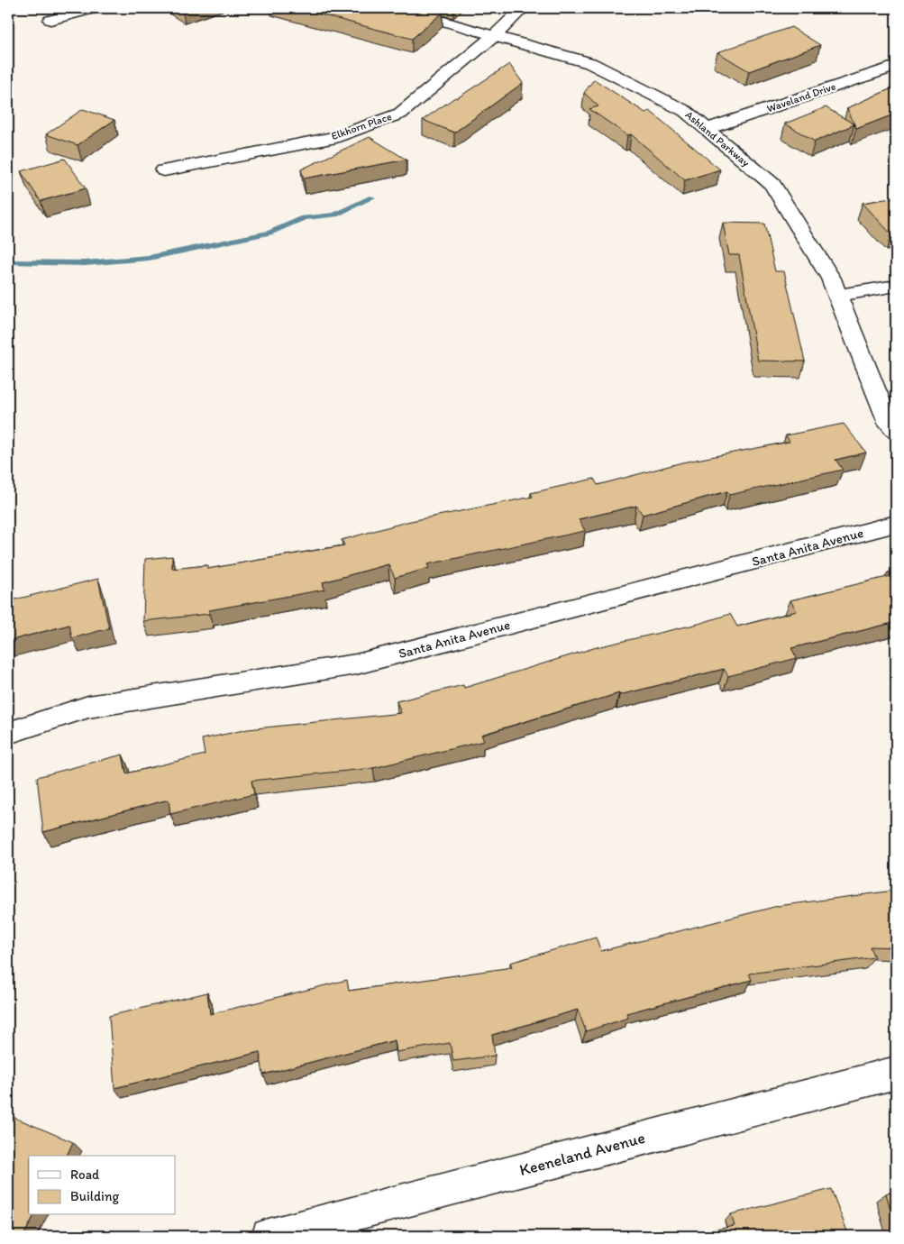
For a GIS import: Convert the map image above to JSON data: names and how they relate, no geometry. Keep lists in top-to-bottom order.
{
  "streets": {
    "street": [
      "Waveland Drive",
      "Elkhorn Place",
      "Ashland Parkway",
      "Santa Anita Avenue",
      "Keeneland Avenue"
    ]
  },
  "crossings": [
    ["Waveland Drive", "Ashland Parkway"],
    ["Elkhorn Place", "Ashland Parkway"]
  ],
  "legend": ["Road", "Building"]
}
